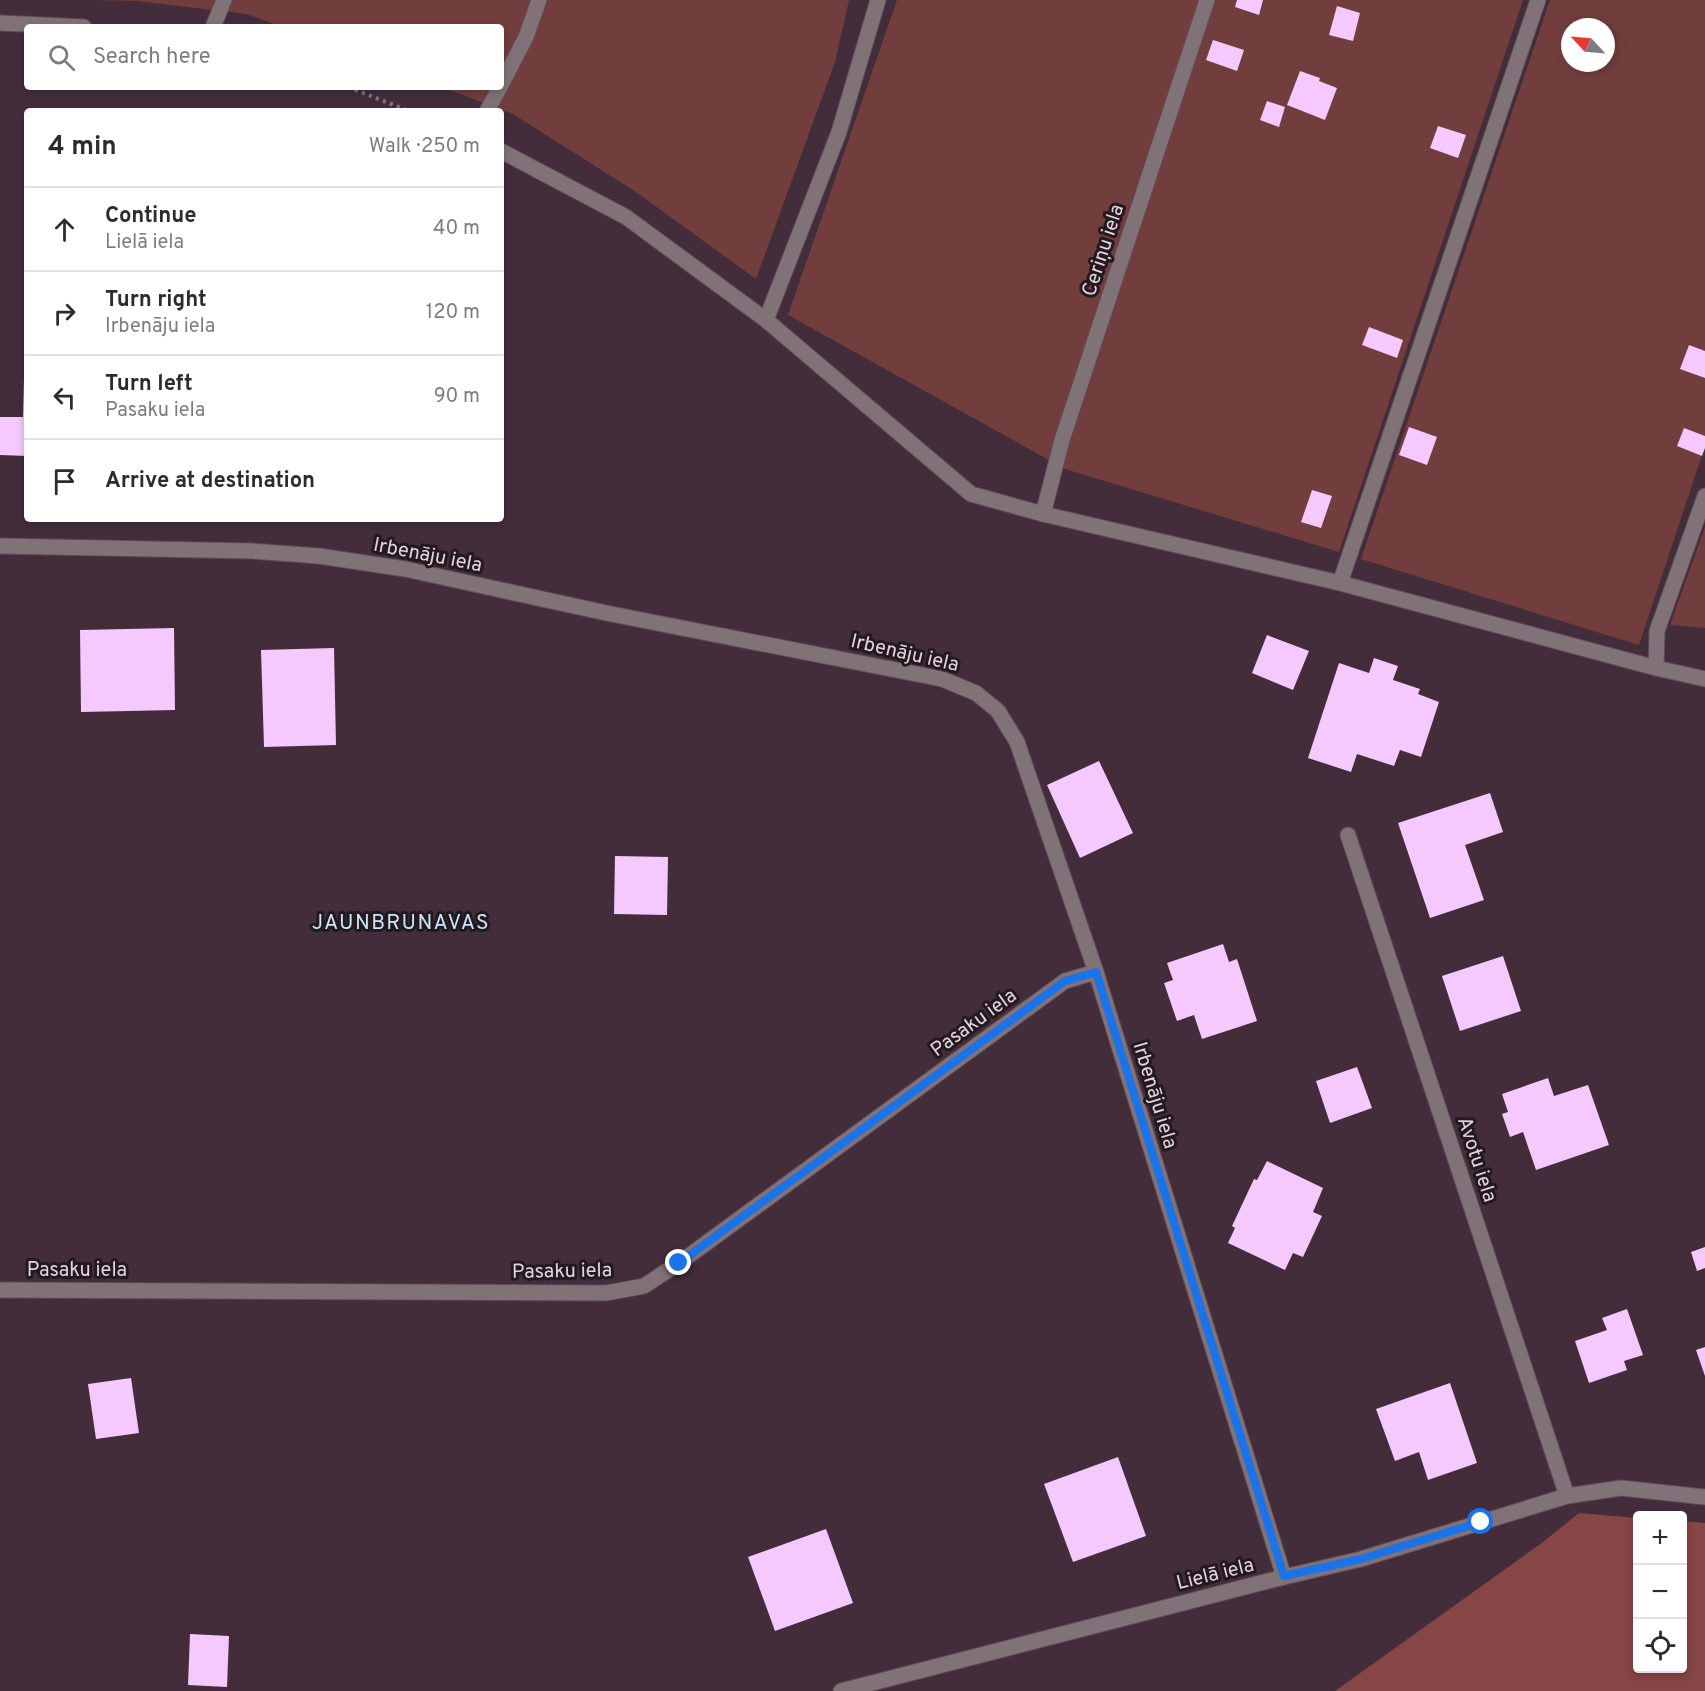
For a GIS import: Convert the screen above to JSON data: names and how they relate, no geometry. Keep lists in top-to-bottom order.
{
  "streets": {
    "street": [
      "Ceriņu iela",
      "Irbenāju iela",
      "Pasaku iela",
      "Avotu iela",
      "Lielā iela"
    ]
  },
  "crossings": [
    ["Irbenāju iela", "Pasaku iela"],
    ["Irbenāju iela", "Lielā iela"],
    ["Avotu iela", "Lielā iela"]
  ],
  "districts": ["JAUNBRUNAVAS"],
  "north": "top left",
  "page": {
    "search": "Search here",
    "heading": ["4 min", "Walk · 250 m"],
    "list": [
      ["Continue", "Lielā iela", "40 m"],
      ["Turn right", "Irbenāju iela", "120 m"],
      ["Turn left", "Pasaku iela", "90 m"],
      "Arrive at destination"
    ],
    "map_buttons": ["+", "−"]
  }
}
